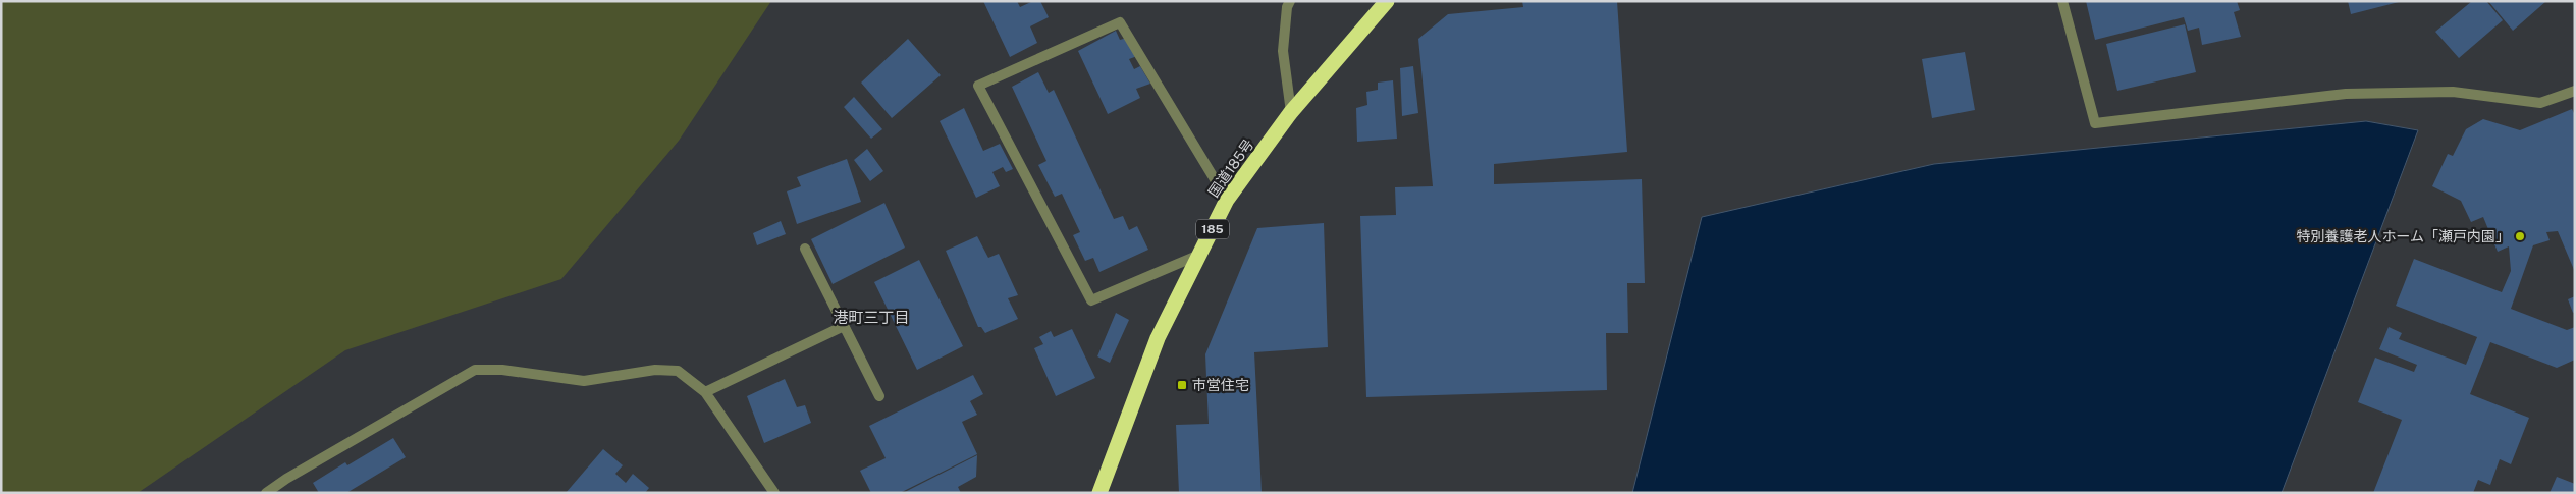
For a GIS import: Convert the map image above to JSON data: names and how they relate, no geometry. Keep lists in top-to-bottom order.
{
  "streets": {
    "highway": ["国道185号", "185"]
  },
  "districts": ["港町三丁目"],
  "places": {
    "other": ["特別養護老人ホーム「瀬戸内園」"],
    "transit": ["市営住宅"]
  }
}
